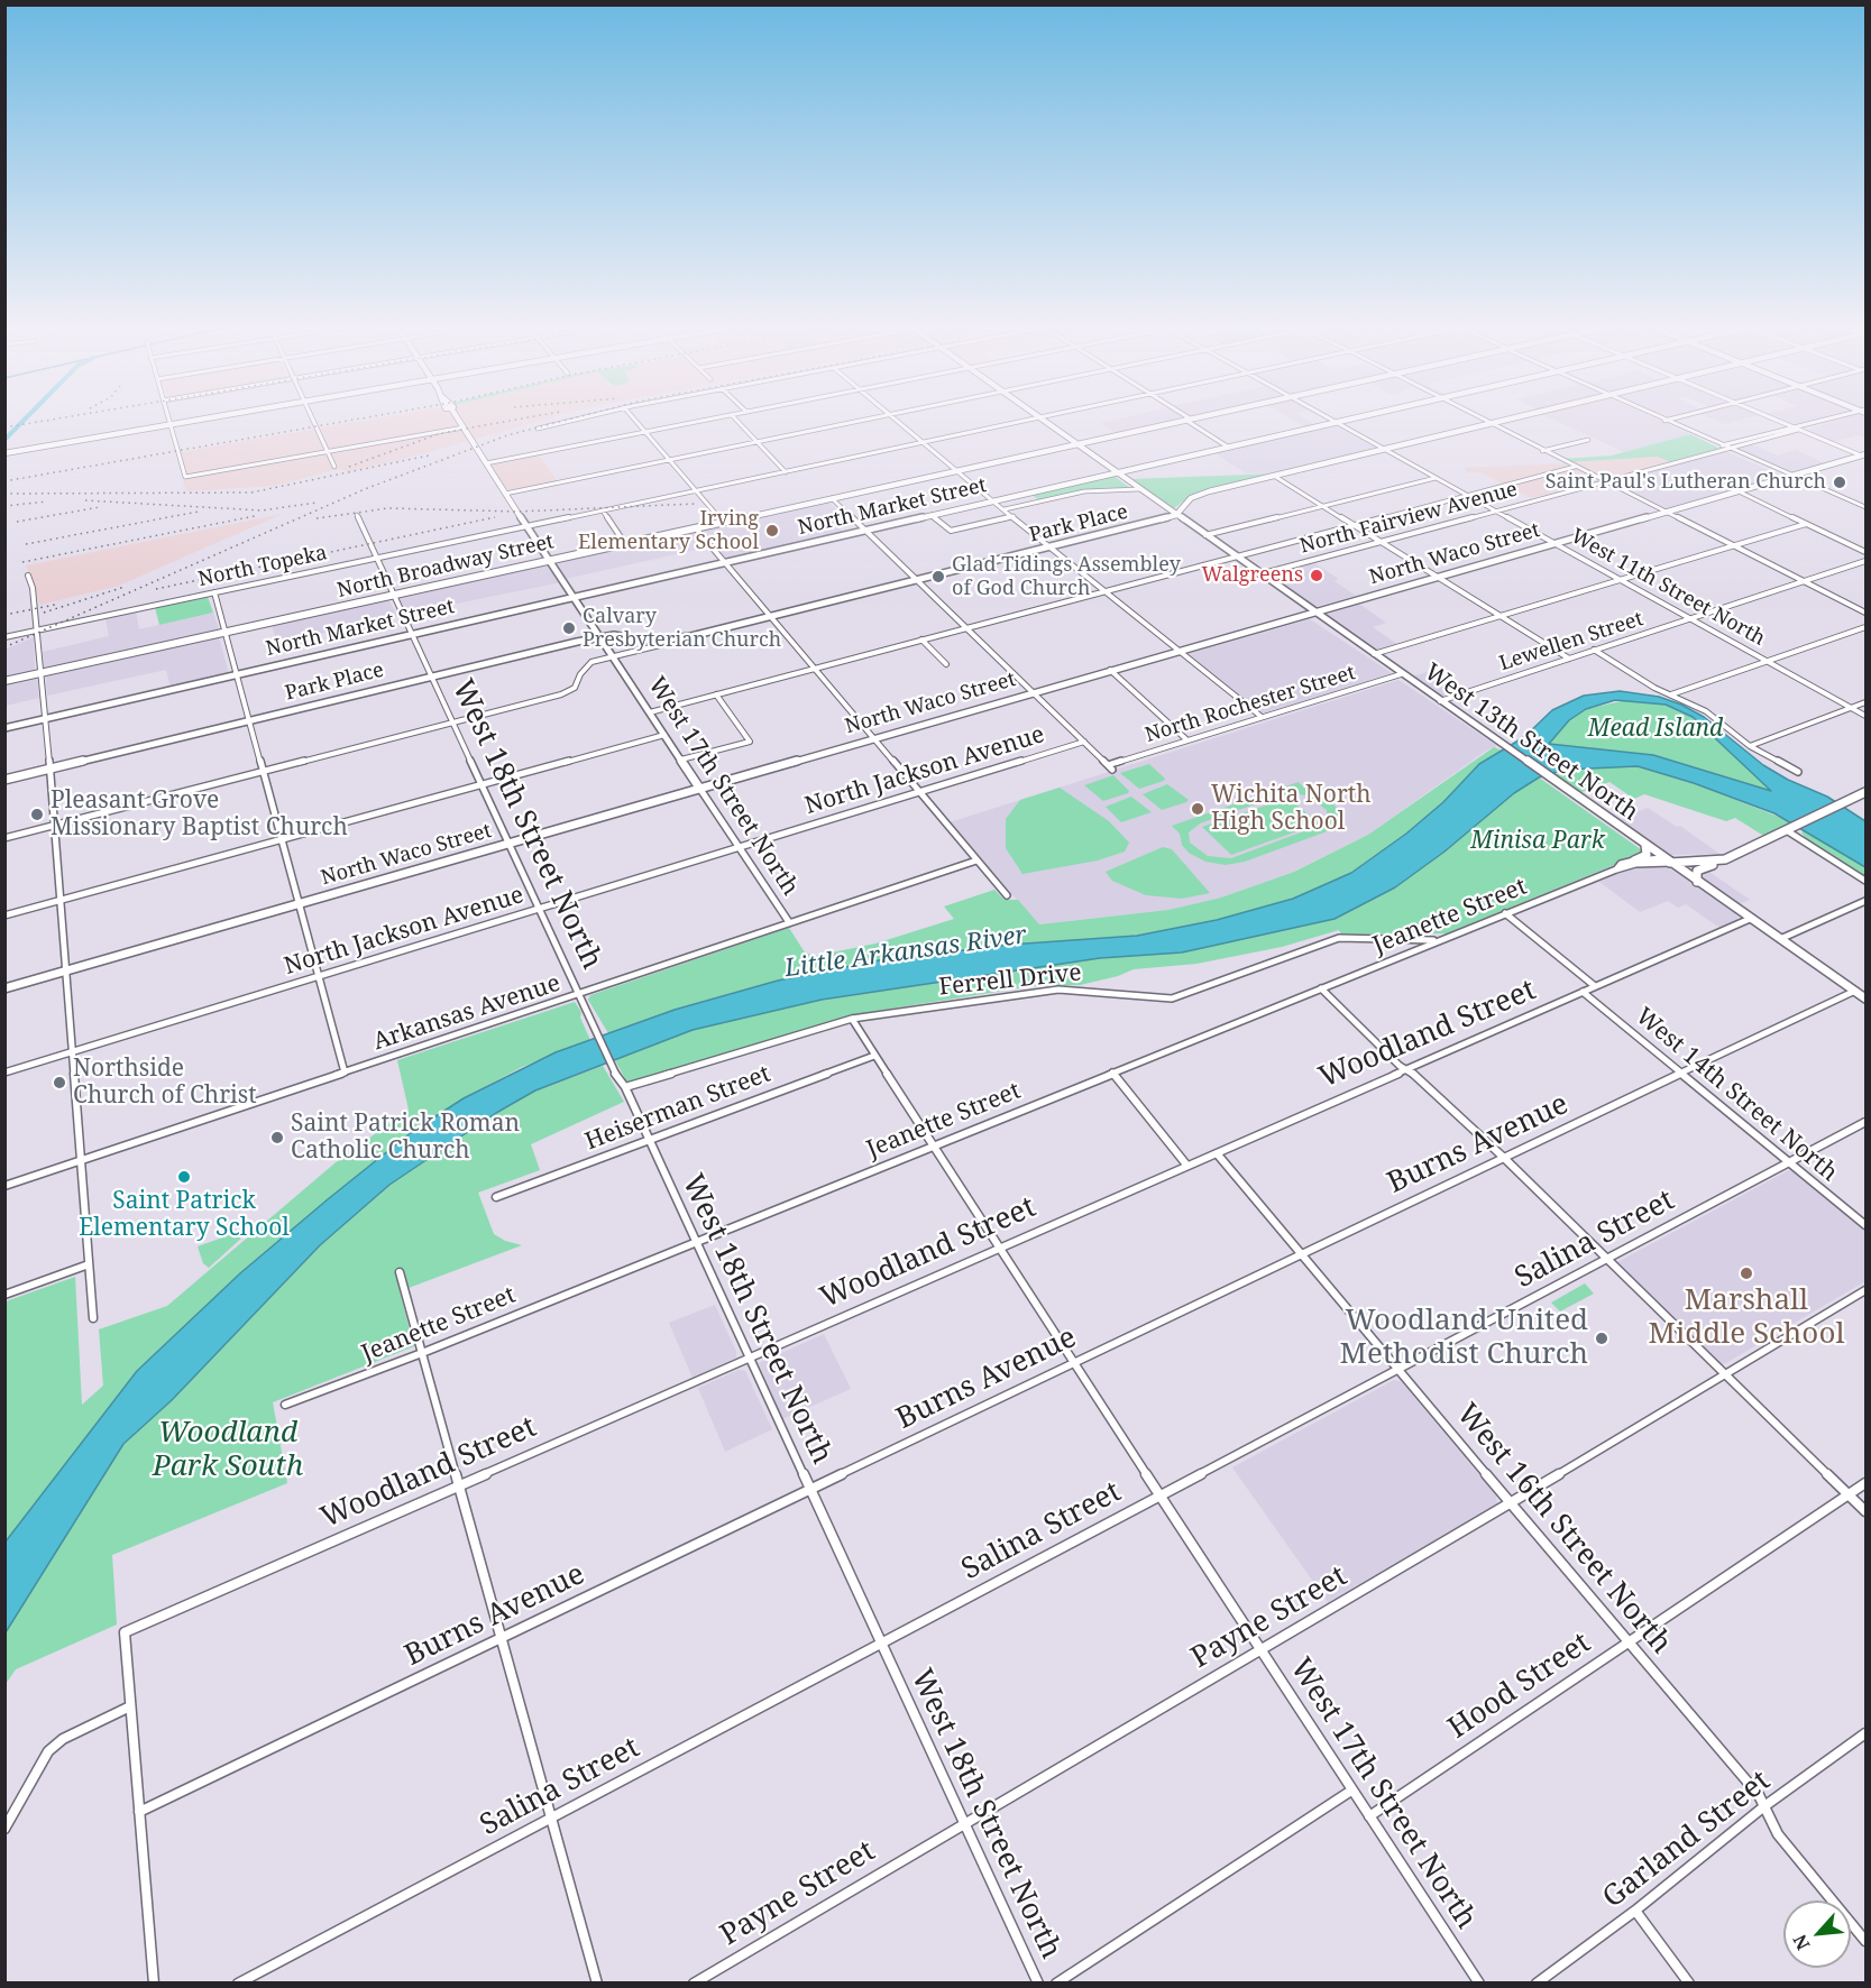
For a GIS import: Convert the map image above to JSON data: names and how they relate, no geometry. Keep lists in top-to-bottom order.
{
  "streets": {
    "main road": ["North Broadway Street"],
    "street": [
      "North Market Street",
      "North Fairview Avenue",
      "Park Place",
      "North Waco Street",
      "North Topeka",
      "West 11th Street North",
      "Lewellen Street",
      "North Rochester Street",
      "West 13th Street North",
      "North Jackson Avenue",
      "West 17th Street North",
      "West 18th Street North",
      "Jeanette Street",
      "Ferrell Drive",
      "Arkansas Avenue",
      "Woodland Street",
      "West 14th Street North",
      "Heiserman Street",
      "Burns Avenue",
      "Salina Street",
      "West 16th Street North",
      "Payne Street",
      "Hood Street",
      "Garland Street"
    ]
  },
  "crossings": [
    ["North Market Street", "West 11th Street North"],
    ["North Market Street", "West 13th Street North"],
    ["North Market Street", "West 17th Street North"],
    ["North Market Street", "West 18th Street North"],
    ["North Fairview Avenue", "West 11th Street North"],
    ["North Fairview Avenue", "West 13th Street North"],
    ["Park Place", "West 13th Street North"],
    ["Park Place", "West 17th Street North"],
    ["Park Place", "West 18th Street North"],
    ["North Waco Street", "West 11th Street North"],
    ["North Waco Street", "West 13th Street North"],
    ["North Waco Street", "West 17th Street North"],
    ["North Waco Street", "West 18th Street North"],
    ["North Topeka", "West 17th Street North"],
    ["North Topeka", "West 18th Street North"],
    ["North Broadway Street", "West 13th Street North"],
    ["North Broadway Street", "West 17th Street North"],
    ["North Broadway Street", "West 18th Street North"],
    ["West 11th Street North", "Lewellen Street"],
    ["Lewellen Street", "West 13th Street North"],
    ["North Rochester Street", "West 13th Street North"],
    ["North Rochester Street", "North Jackson Avenue"],
    ["West 13th Street North", "Jeanette Street"],
    ["West 13th Street North", "Woodland Street"],
    ["West 13th Street North", "Burns Avenue"],
    ["North Jackson Avenue", "West 17th Street North"],
    ["North Jackson Avenue", "West 18th Street North"],
    ["West 17th Street North", "Jeanette Street"],
    ["West 17th Street North", "Ferrell Drive"],
    ["West 17th Street North", "Arkansas Avenue"],
    ["West 17th Street North", "Woodland Street"],
    ["West 17th Street North", "Heiserman Street"],
    ["West 17th Street North", "Burns Avenue"],
    ["West 17th Street North", "Salina Street"],
    ["West 17th Street North", "Payne Street"],
    ["West 17th Street North", "Hood Street"],
    ["West 18th Street North", "Jeanette Street"],
    ["West 18th Street North", "Ferrell Drive"],
    ["West 18th Street North", "Arkansas Avenue"],
    ["West 18th Street North", "Woodland Street"],
    ["West 18th Street North", "Heiserman Street"],
    ["West 18th Street North", "Burns Avenue"],
    ["West 18th Street North", "Salina Street"],
    ["West 18th Street North", "Payne Street"],
    ["Jeanette Street", "Ferrell Drive"],
    ["Woodland Street", "West 14th Street North"],
    ["Woodland Street", "West 16th Street North"],
    ["West 14th Street North", "Burns Avenue"],
    ["West 14th Street North", "Salina Street"],
    ["Burns Avenue", "West 16th Street North"],
    ["Salina Street", "West 16th Street North"],
    ["West 16th Street North", "Payne Street"],
    ["West 16th Street North", "Hood Street"],
    ["West 16th Street North", "Garland Street"]
  ],
  "water": ["Little Arkansas River"],
  "parks": ["Mead Island", "Minisa Park", "Woodland Park South"],
  "places": [
    "Saint Paul's Lutheran Church",
    "Irving Elementary School",
    "Walgreens",
    "Glad Tidings Assembley of God Church",
    "Calvary Presbyterian Church",
    "Wichita North High School",
    "Pleasant Grove Missionary Baptist Church",
    "Northside Church of Christ",
    "Saint Patrick Roman Catholic Church",
    "Saint Patrick Elementary School",
    "Marshall Middle School",
    "Woodland United Methodist Church"
  ],
  "north": "bottom left"
}
